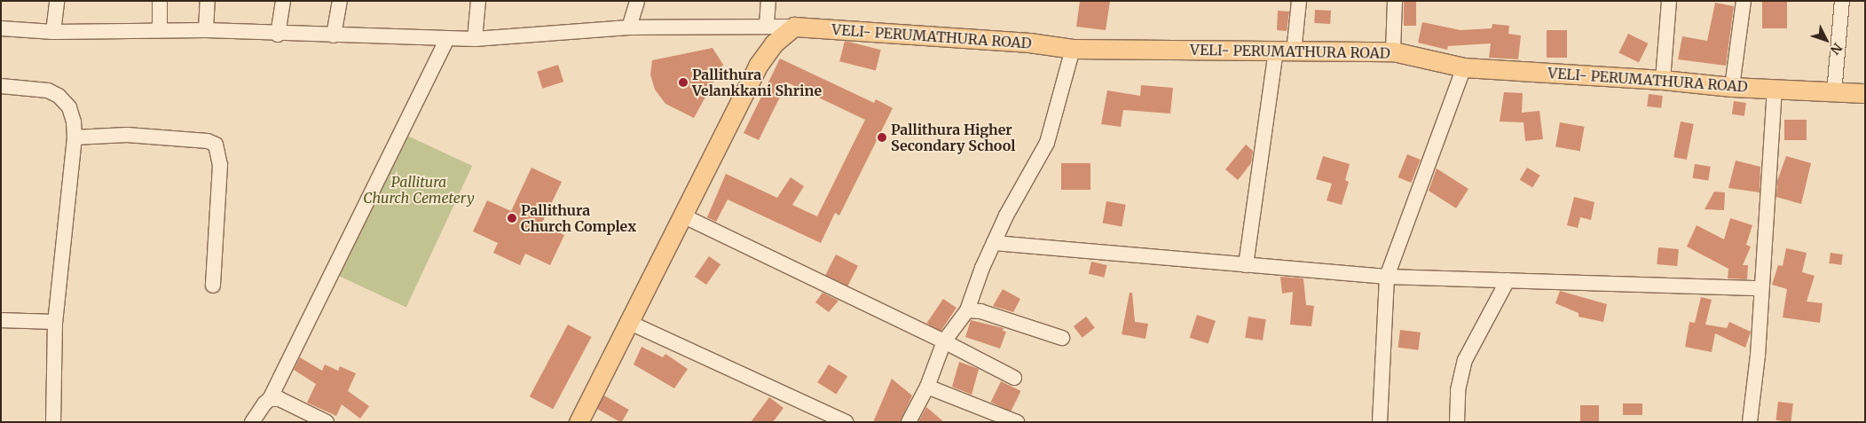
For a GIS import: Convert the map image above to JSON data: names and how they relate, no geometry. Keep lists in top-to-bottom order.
{
  "streets": {
    "main road": ["VELI- PERUMATHURA ROAD"]
  },
  "parks": ["Pallitura Church Cemetery"],
  "places": ["Pallithura Velankkani Shrine", "Pallithura Higher Secondary School", "Pallithura Church Complex"],
  "north": "bottom right"
}
